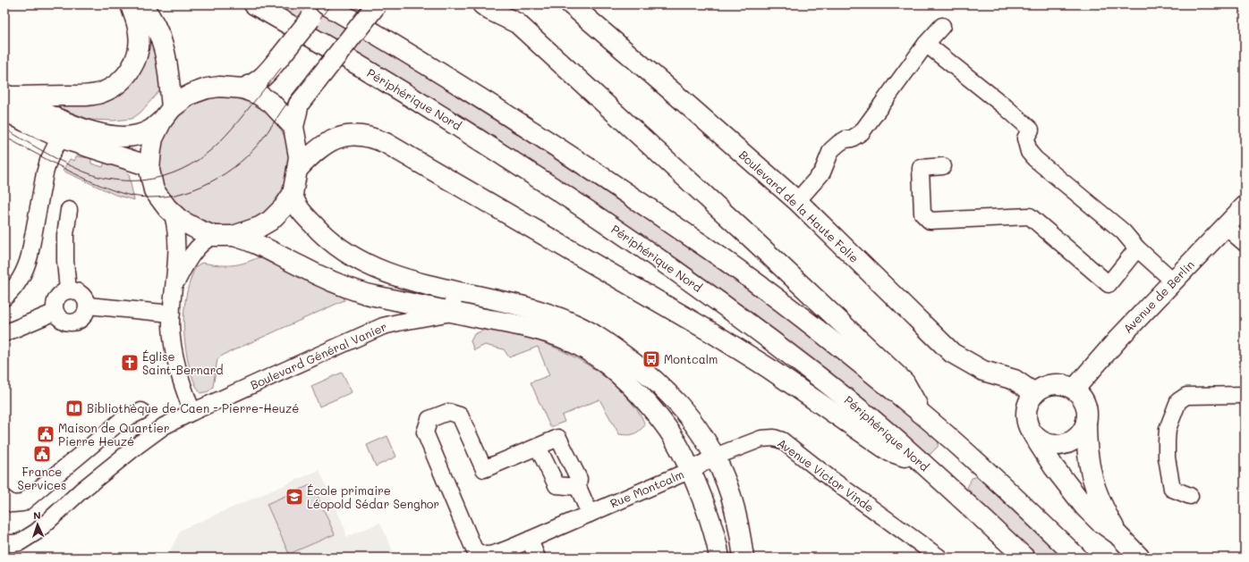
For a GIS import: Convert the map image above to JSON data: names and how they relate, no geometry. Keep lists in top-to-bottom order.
{
  "streets": {
    "main road": [
      "Périphérique Nord",
      "Boulevard de la Haute Folie",
      "Avenue de Berlin",
      "Boulevard Général Vanier"
    ],
    "street": ["Avenue Victor Vinde", "Rue Montcalm"]
  },
  "crossings": [
    ["Boulevard de la Haute Folie", "Avenue de Berlin"],
    ["Boulevard Général Vanier", "Avenue Victor Vinde"],
    ["Boulevard Général Vanier", "Rue Montcalm"],
    ["Avenue Victor Vinde", "Rue Montcalm"]
  ],
  "places": {
    "bus stop": ["Montcalm"],
    "church": ["Église Saint-Bernard"],
    "library": ["Bibliothèque de Caen - Pierre-Heuzé"],
    "public building": ["Maison de Quartier Pierre Heuzé", "France Services"],
    "school or university": ["École primaire Léopold Sédar Senghor"]
  },
  "north": "top"
}
